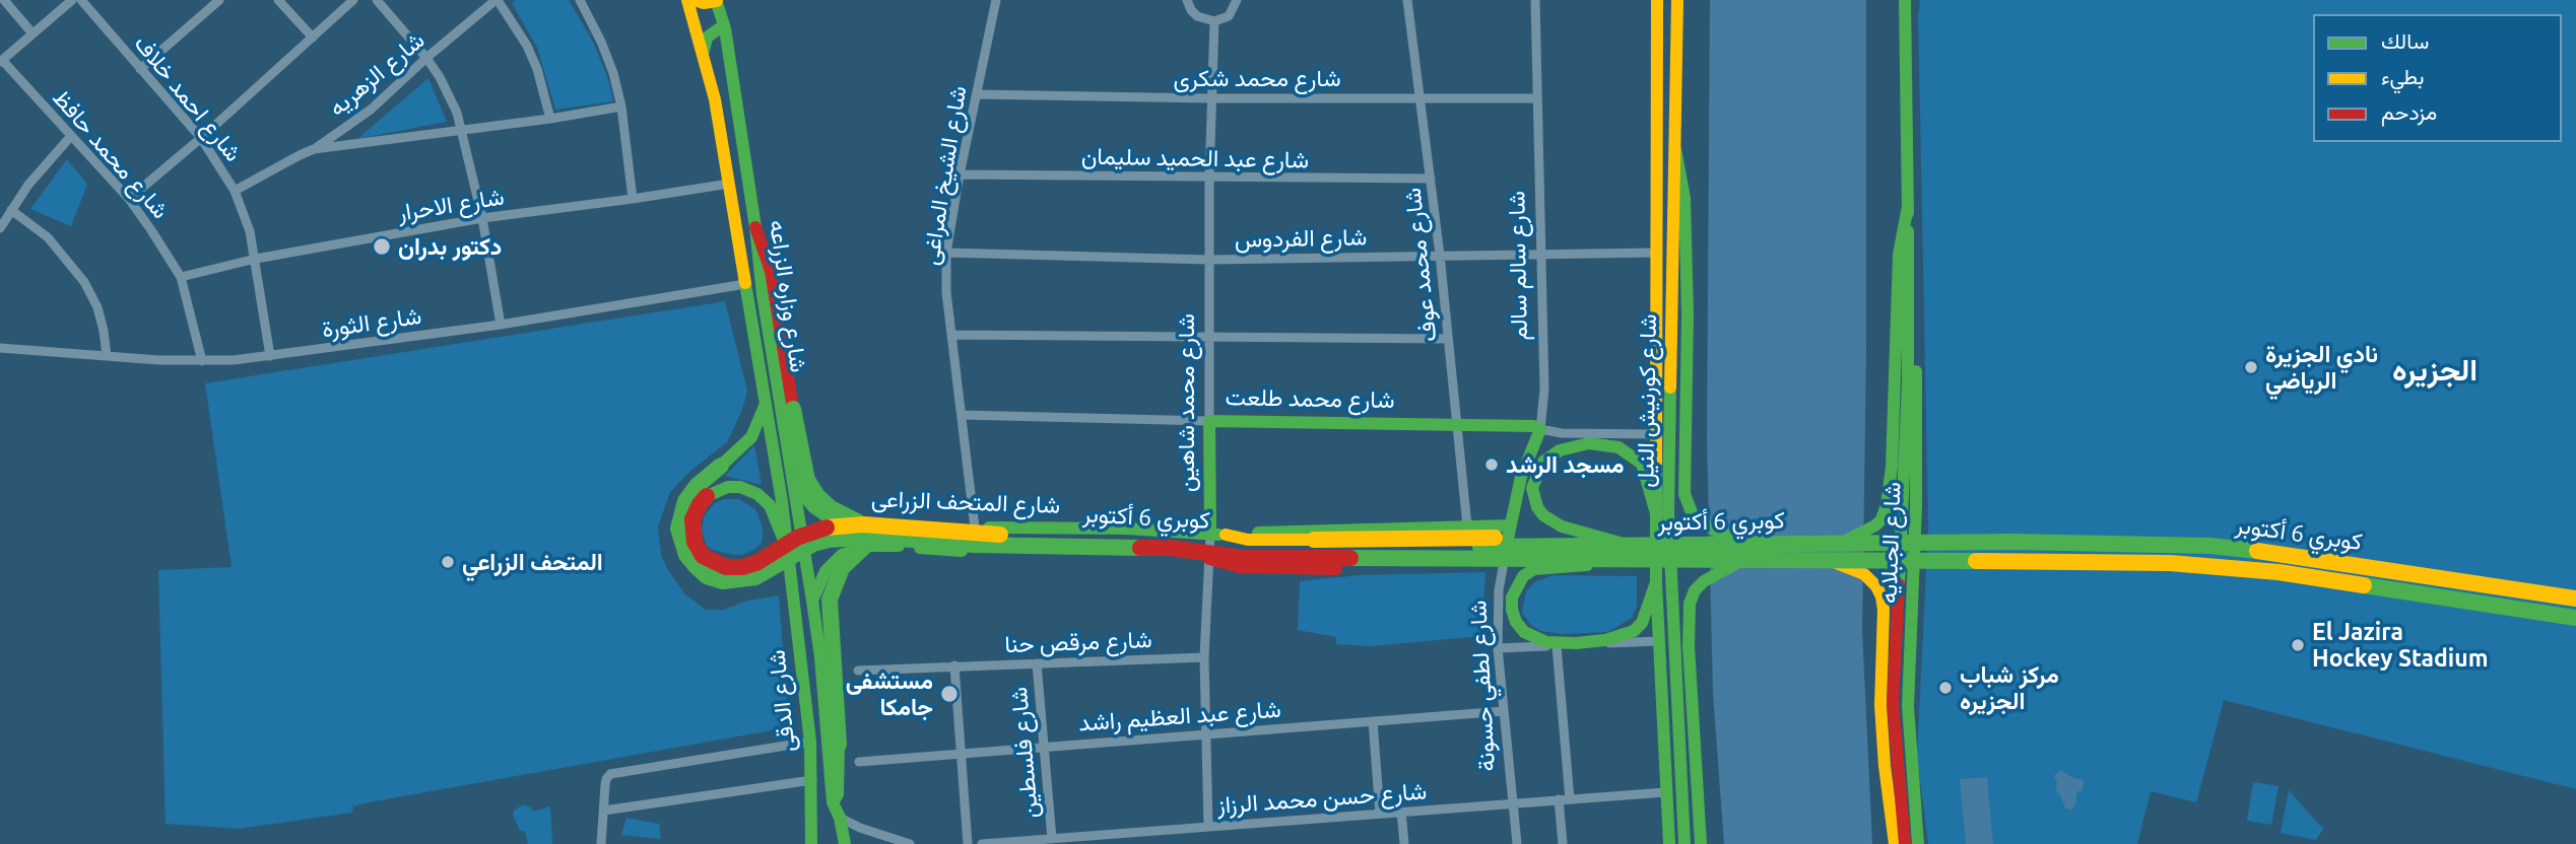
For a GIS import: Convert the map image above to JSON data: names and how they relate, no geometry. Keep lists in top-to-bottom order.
{
  "streets": {
    "main road": [
      "شارع سالم سالم",
      "شارع وزاره الزراعه",
      "شارع محمد طلعت",
      "شارع كورنيش النيل",
      "شارع محمد شاهين",
      "شارع المتحف الزراعى",
      "كوبري 6 أكتوبر",
      "شارع الجبلايه",
      "شارع لطفي حسونة",
      "شارع الدقى"
    ],
    "street": [
      "شارع الزهريه",
      "شارع محمد شكرى",
      "شارع احمد خلاف",
      "شارع محمد حافظ",
      "شارع عبد الحميد سليمان",
      "شارع الشيخ المراغى",
      "شارع الاحرار",
      "شارع الفردوس",
      "شارع محمد عوف",
      "شارع الثورة",
      "شارع مرقص حنا",
      "شارع عبد العظيم راشد",
      "شارع فلسطين",
      "شارع حسن محمد الرزاز"
    ]
  },
  "crossings": [
    ["شارع محمد شكرى", "شارع الشيخ المراغى"],
    ["شارع محمد شكرى", "شارع محمد عوف"],
    ["شارع محمد شكرى", "شارع سالم سالم"],
    ["شارع محمد شكرى", "شارع محمد شاهين"],
    ["شارع احمد خلاف", "شارع الاحرار"],
    ["شارع احمد خلاف", "شارع الثورة"],
    ["شارع محمد حافظ", "شارع الاحرار"],
    ["شارع محمد حافظ", "شارع الثورة"],
    ["شارع عبد الحميد سليمان", "شارع الشيخ المراغى"],
    ["شارع عبد الحميد سليمان", "شارع محمد عوف"],
    ["شارع عبد الحميد سليمان", "شارع محمد شاهين"],
    ["شارع الشيخ المراغى", "شارع الفردوس"],
    ["شارع الشيخ المراغى", "شارع محمد طلعت"],
    ["شارع الشيخ المراغى", "شارع المتحف الزراعى"],
    ["شارع الاحرار", "شارع وزاره الزراعه"],
    ["شارع الفردوس", "شارع محمد عوف"],
    ["شارع الفردوس", "شارع سالم سالم"],
    ["شارع الفردوس", "شارع كورنيش النيل"],
    ["شارع الفردوس", "شارع محمد شاهين"],
    ["شارع محمد عوف", "شارع محمد طلعت"],
    ["شارع محمد عوف", "شارع المتحف الزراعى"],
    ["شارع سالم سالم", "شارع محمد طلعت"],
    ["شارع سالم سالم", "شارع المتحف الزراعى"],
    ["شارع سالم سالم", "شارع لطفي حسونة"],
    ["شارع وزاره الزراعه", "شارع الثورة"],
    ["شارع وزاره الزراعه", "شارع المتحف الزراعى"],
    ["شارع وزاره الزراعه", "شارع الدقى"],
    ["شارع محمد طلعت", "شارع كورنيش النيل"],
    ["شارع محمد طلعت", "شارع محمد شاهين"],
    ["شارع كورنيش النيل", "شارع حسن محمد الرزاز"],
    ["شارع محمد شاهين", "شارع المتحف الزراعى"],
    ["شارع محمد شاهين", "شارع مرقص حنا"],
    ["شارع محمد شاهين", "شارع عبد العظيم راشد"],
    ["شارع محمد شاهين", "شارع حسن محمد الرزاز"],
    ["شارع المتحف الزراعى", "كوبري 6 أكتوبر"],
    ["شارع المتحف الزراعى", "شارع لطفي حسونة"],
    ["شارع المتحف الزراعى", "شارع الدقى"],
    ["شارع مرقص حنا", "شارع فلسطين"],
    ["شارع لطفي حسونة", "شارع عبد العظيم راشد"],
    ["شارع لطفي حسونة", "شارع حسن محمد الرزاز"],
    ["شارع عبد العظيم راشد", "شارع فلسطين"],
    ["شارع فلسطين", "شارع حسن محمد الرزاز"]
  ],
  "districts": ["الجزيره"],
  "places": [
    "دكتور بدران",
    "نادي الجزيرة الرياضي",
    "مسجد الرشد",
    "المتحف الزراعي",
    "El Jazira Hockey Stadium",
    "مركز شباب الجزيره",
    "مستشفى جامكا"
  ],
  "legend": ["سالك", "بطيء", "مزدحم"]
}
